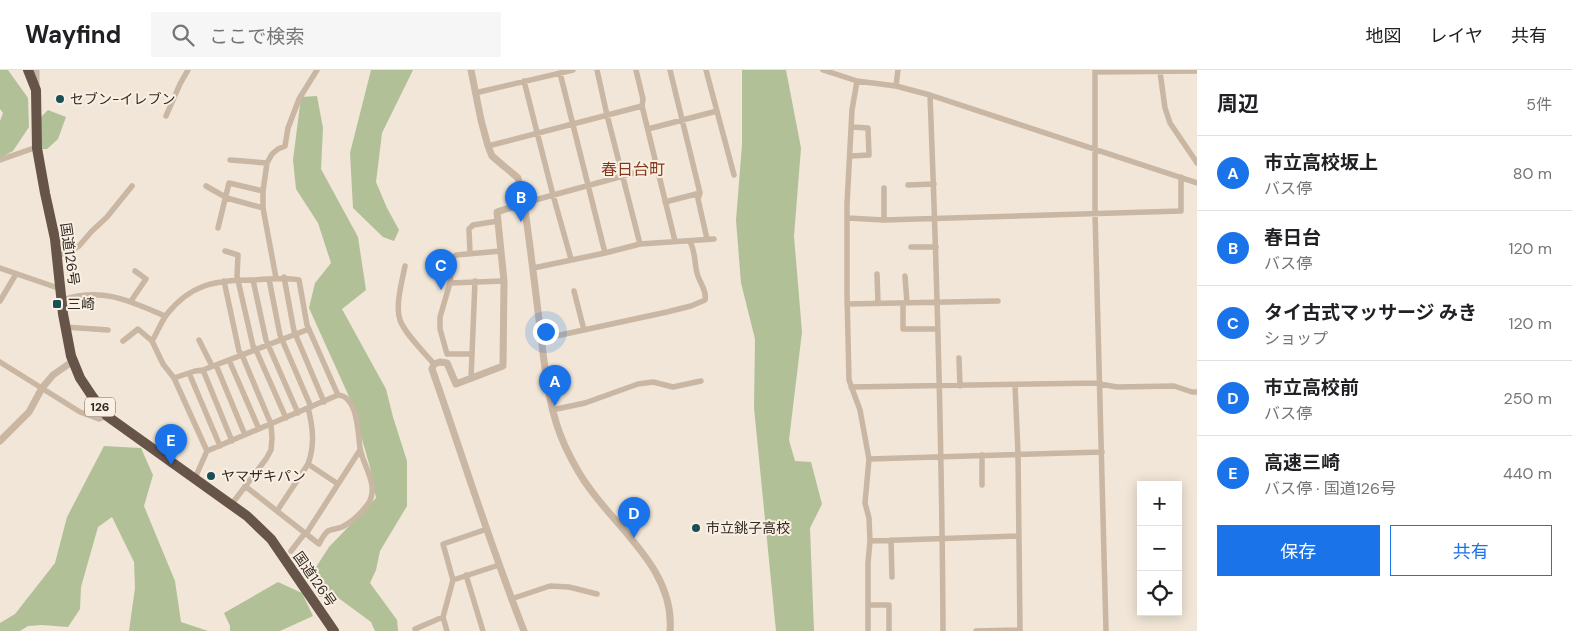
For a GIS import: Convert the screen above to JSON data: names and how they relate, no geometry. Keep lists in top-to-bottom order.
{
  "streets": {
    "highway": ["国道126号", "126"]
  },
  "districts": ["春日台町"],
  "places": {
    "other": ["セブン-イレブン", "ヤマザキパン", "市立銚子高校"],
    "transit": ["三崎"]
  },
  "page": {
    "header": "Wayfind",
    "search": "ここで検索",
    "nav": ["地図", "レイヤ", "共有"],
    "heading": ["周辺", "5件"],
    "list": [
      {
        "mark": "A",
        "name": "市立高校坂上",
        "note": "バス停",
        "value": "80 m"
      },
      {
        "mark": "B",
        "name": "春日台",
        "note": "バス停",
        "value": "120 m"
      },
      {
        "mark": "C",
        "name": "タイ古式マッサージ みき",
        "note": "ショップ",
        "value": "120 m"
      },
      {
        "mark": "D",
        "name": "市立高校前",
        "note": "バス停",
        "value": "250 m"
      },
      {
        "mark": "E",
        "name": "高速三崎",
        "note": "バス停 · 国道126号",
        "value": "440 m"
      }
    ],
    "pins": [
      "B",
      "C",
      "A",
      "E",
      "D"
    ],
    "map_buttons": ["+", "−"],
    "buttons": ["保存", "共有"]
  }
}
